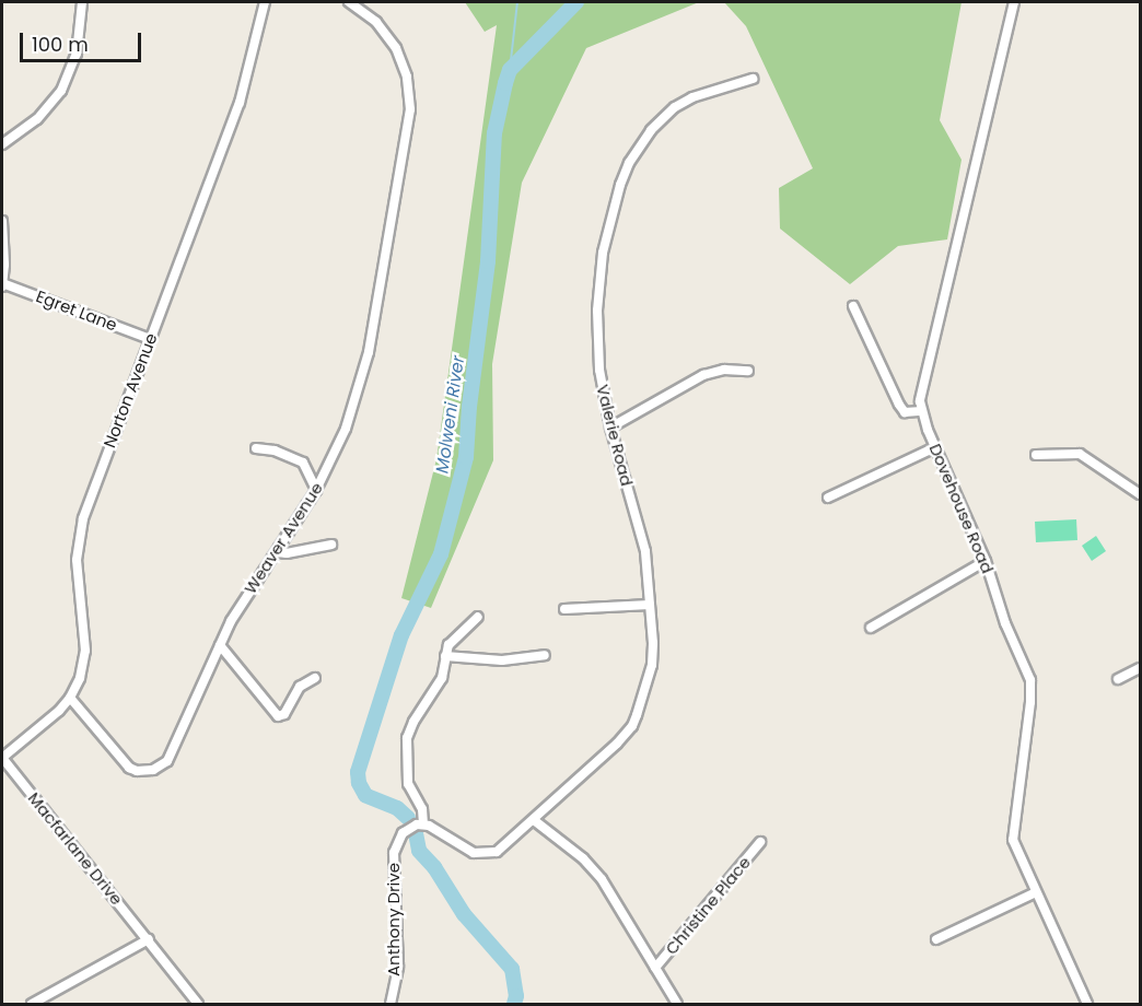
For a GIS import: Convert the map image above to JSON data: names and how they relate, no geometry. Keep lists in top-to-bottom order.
{
  "streets": {
    "street": [
      "Egret Lane",
      "Norton Avenue",
      "Valerie Road",
      "Dovehouse Road",
      "Weaver Avenue",
      "Macfarlane Drive",
      "Christine Place",
      "Anthony Drive"
    ]
  },
  "crossings": [
    ["Egret Lane", "Norton Avenue"],
    ["Norton Avenue", "Weaver Avenue"],
    ["Norton Avenue", "Macfarlane Drive"]
  ],
  "water": ["Molweni River"],
  "scale_bar": "100 m"
}
